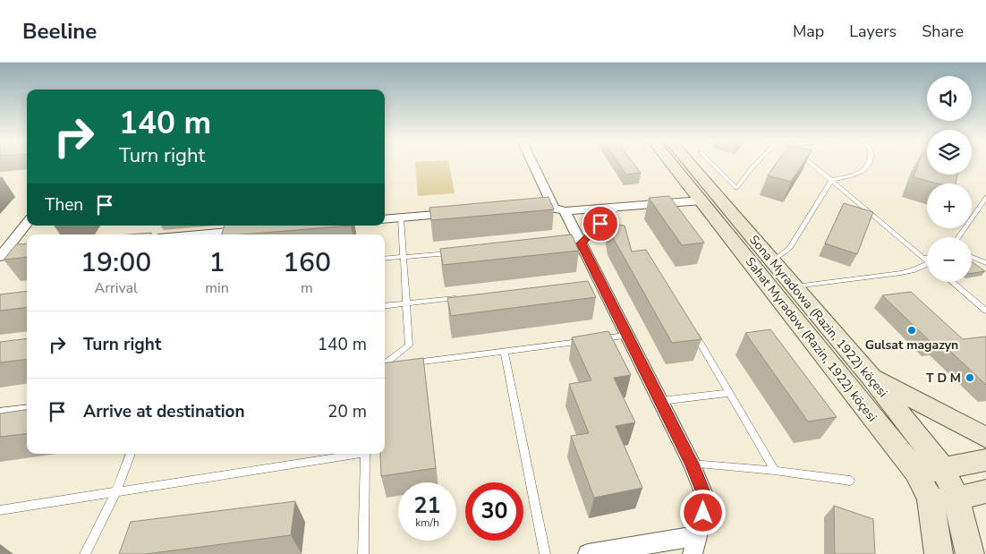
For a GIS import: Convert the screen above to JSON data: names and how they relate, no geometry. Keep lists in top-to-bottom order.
{
  "streets": {
    "main road": ["Sona Myradowa (Razin, 1922) köçesi", "Sahat Myradow (Razin, 1922) köçesi"]
  },
  "places": ["Gulsat magazyn", "T D M"],
  "page": {
    "header": "Beeline",
    "nav": ["Map", "Layers", "Share"],
    "map_buttons": ["+", "−"],
    "turn": ["140 m", "Turn right"],
    "then": "Then",
    "eta": [
      "19:00",
      "Arrival",
      "1",
      "min",
      "160",
      "m"
    ],
    "list": [
      {
        "name": "Turn right",
        "value": "140 m"
      },
      {
        "name": "Arrive at destination",
        "value": "20 m"
      }
    ],
    "speed": "21 km/h",
    "limit": "30"
  }
}
